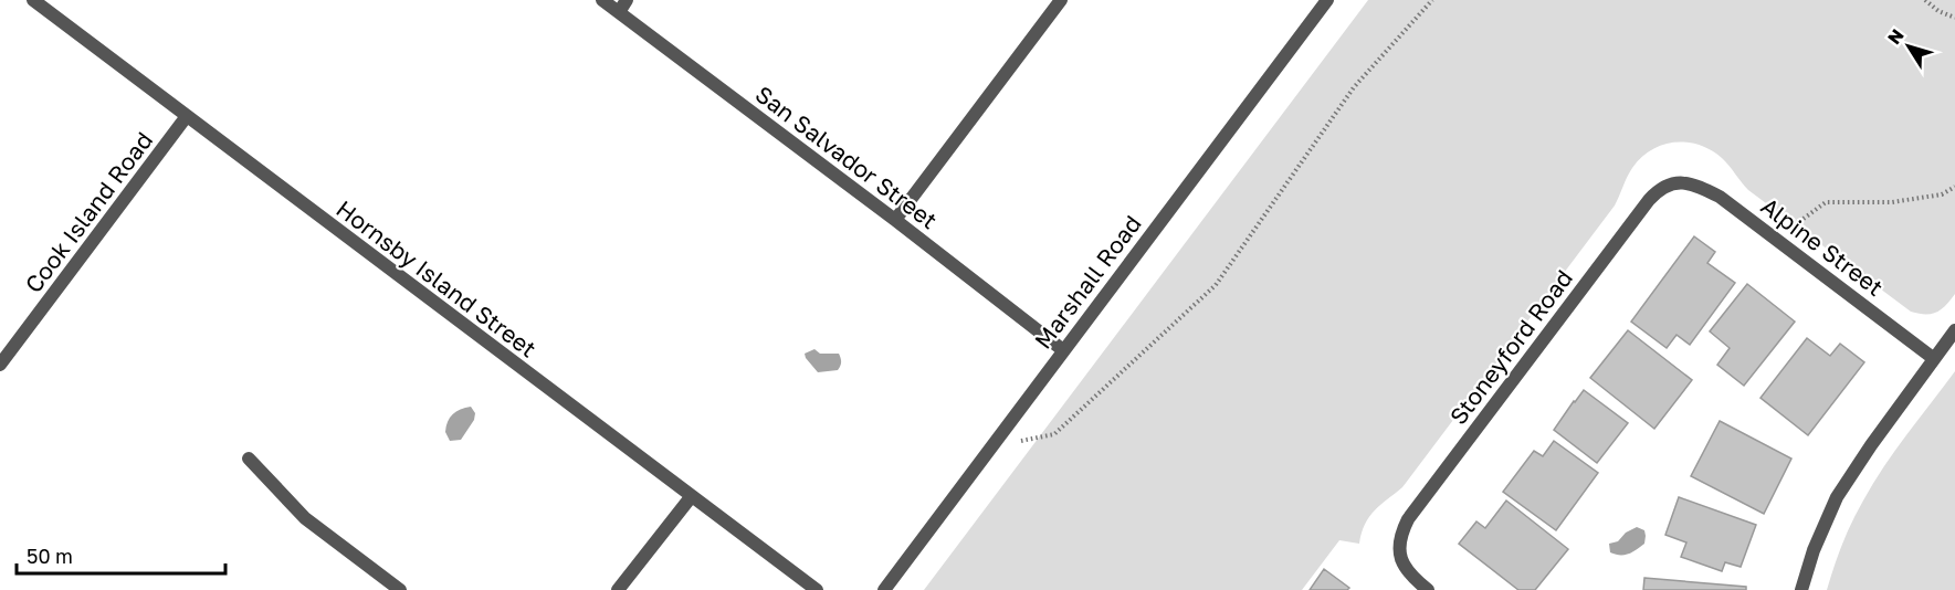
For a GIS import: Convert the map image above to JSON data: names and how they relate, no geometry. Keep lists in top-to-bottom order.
{
  "streets": {
    "street": [
      "San Salvador Street",
      "Cook Island Road",
      "Alpine Street",
      "Hornsby Island Street",
      "Marshall Road",
      "Stoneyford Road"
    ]
  },
  "crossings": [
    ["San Salvador Street", "Marshall Road"],
    ["Cook Island Road", "Hornsby Island Street"],
    ["Alpine Street", "Stoneyford Road"]
  ],
  "scale_bar": "50 m",
  "north": "top left"
}
